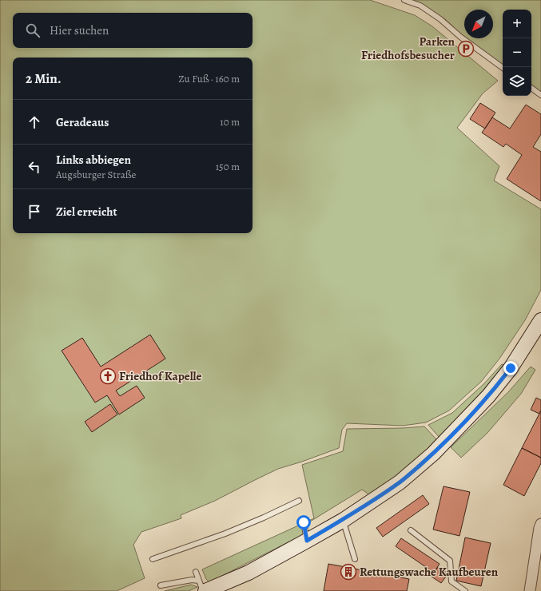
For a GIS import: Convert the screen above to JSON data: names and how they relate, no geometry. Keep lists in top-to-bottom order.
{
  "places": {
    "parking": ["Parken Friedhofsbesucher"],
    "church": ["Friedhof Kapelle"],
    "building": ["Rettungswache Kaufbeuren"]
  },
  "north": "bottom left",
  "page": {
    "map_buttons": ["+", "−"],
    "search": "Hier suchen",
    "heading": ["2 Min.", "Zu Fuß · 160 m"],
    "list": [
      ["Geradeaus", "10 m"],
      ["Links abbiegen", "Augsburger Straße", "150 m"],
      "Ziel erreicht"
    ]
  }
}
